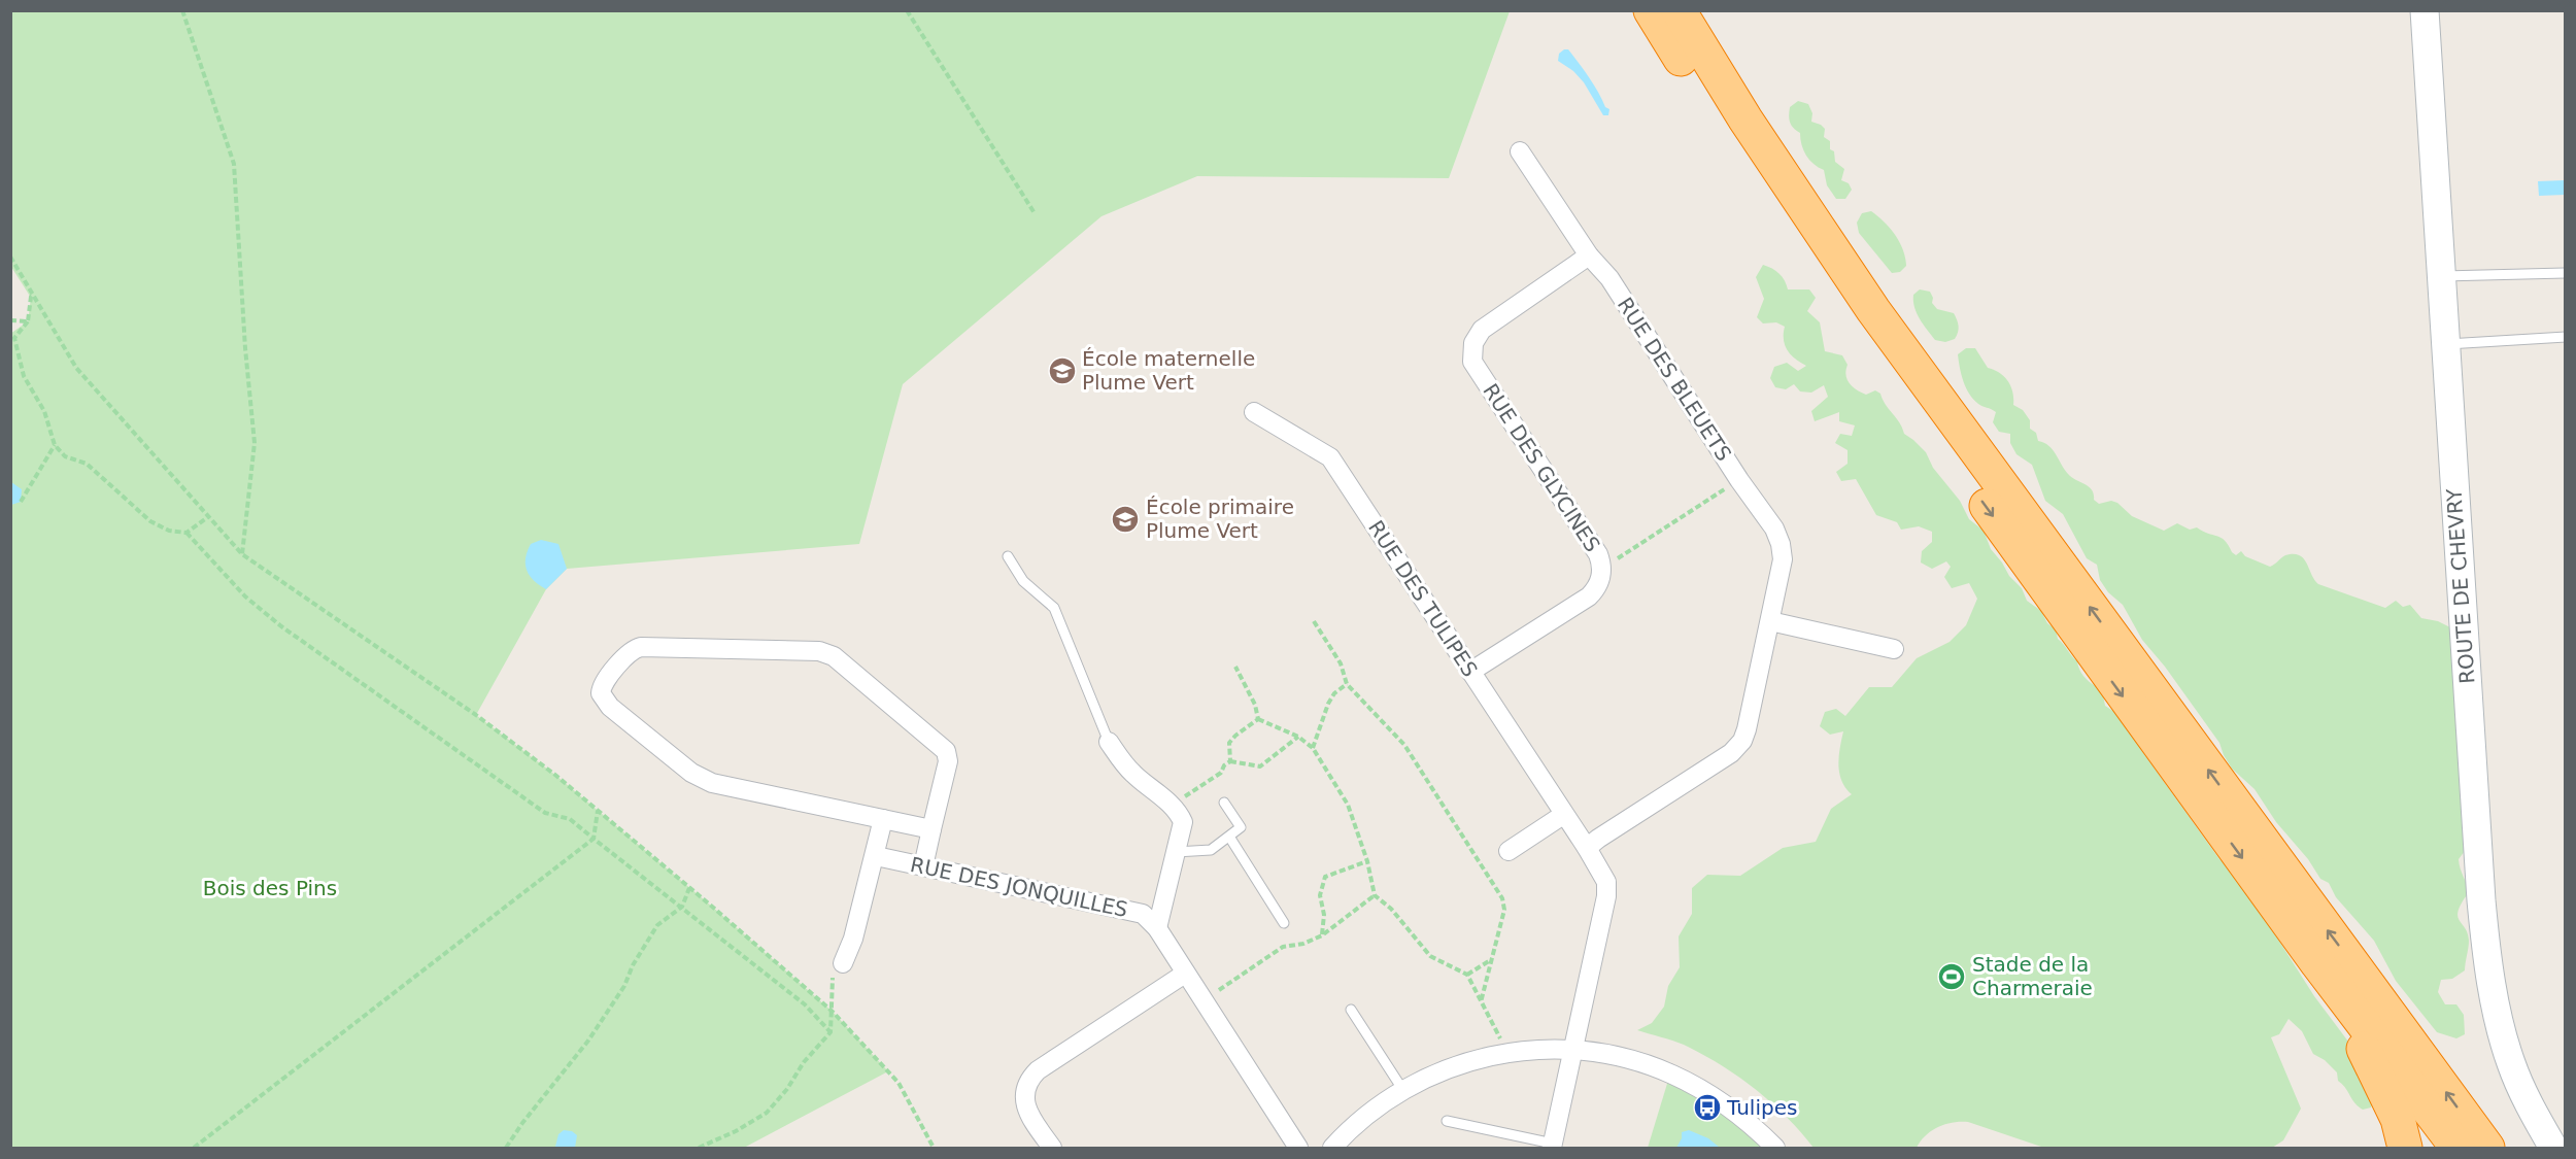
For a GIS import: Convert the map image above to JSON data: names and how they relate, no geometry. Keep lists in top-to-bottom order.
{
  "streets": {
    "street": [
      "RUE DES BLEUETS",
      "RUE DES GLYCINES",
      "ROUTE DE CHEVRY",
      "RUE DES TULIPES",
      "RUE DES JONQUILLES"
    ]
  },
  "crossings": [
    ["RUE DES BLEUETS", "RUE DES GLYCINES"],
    ["RUE DES BLEUETS", "RUE DES TULIPES"],
    ["RUE DES GLYCINES", "RUE DES TULIPES"]
  ],
  "parks": ["Bois des Pins"],
  "places": {
    "school or university": ["École maternelle Plume Vert", "École primaire Plume Vert"],
    "sports": ["Stade de la Charmeraie"],
    "bus stop": ["Tulipes"]
  }
}
